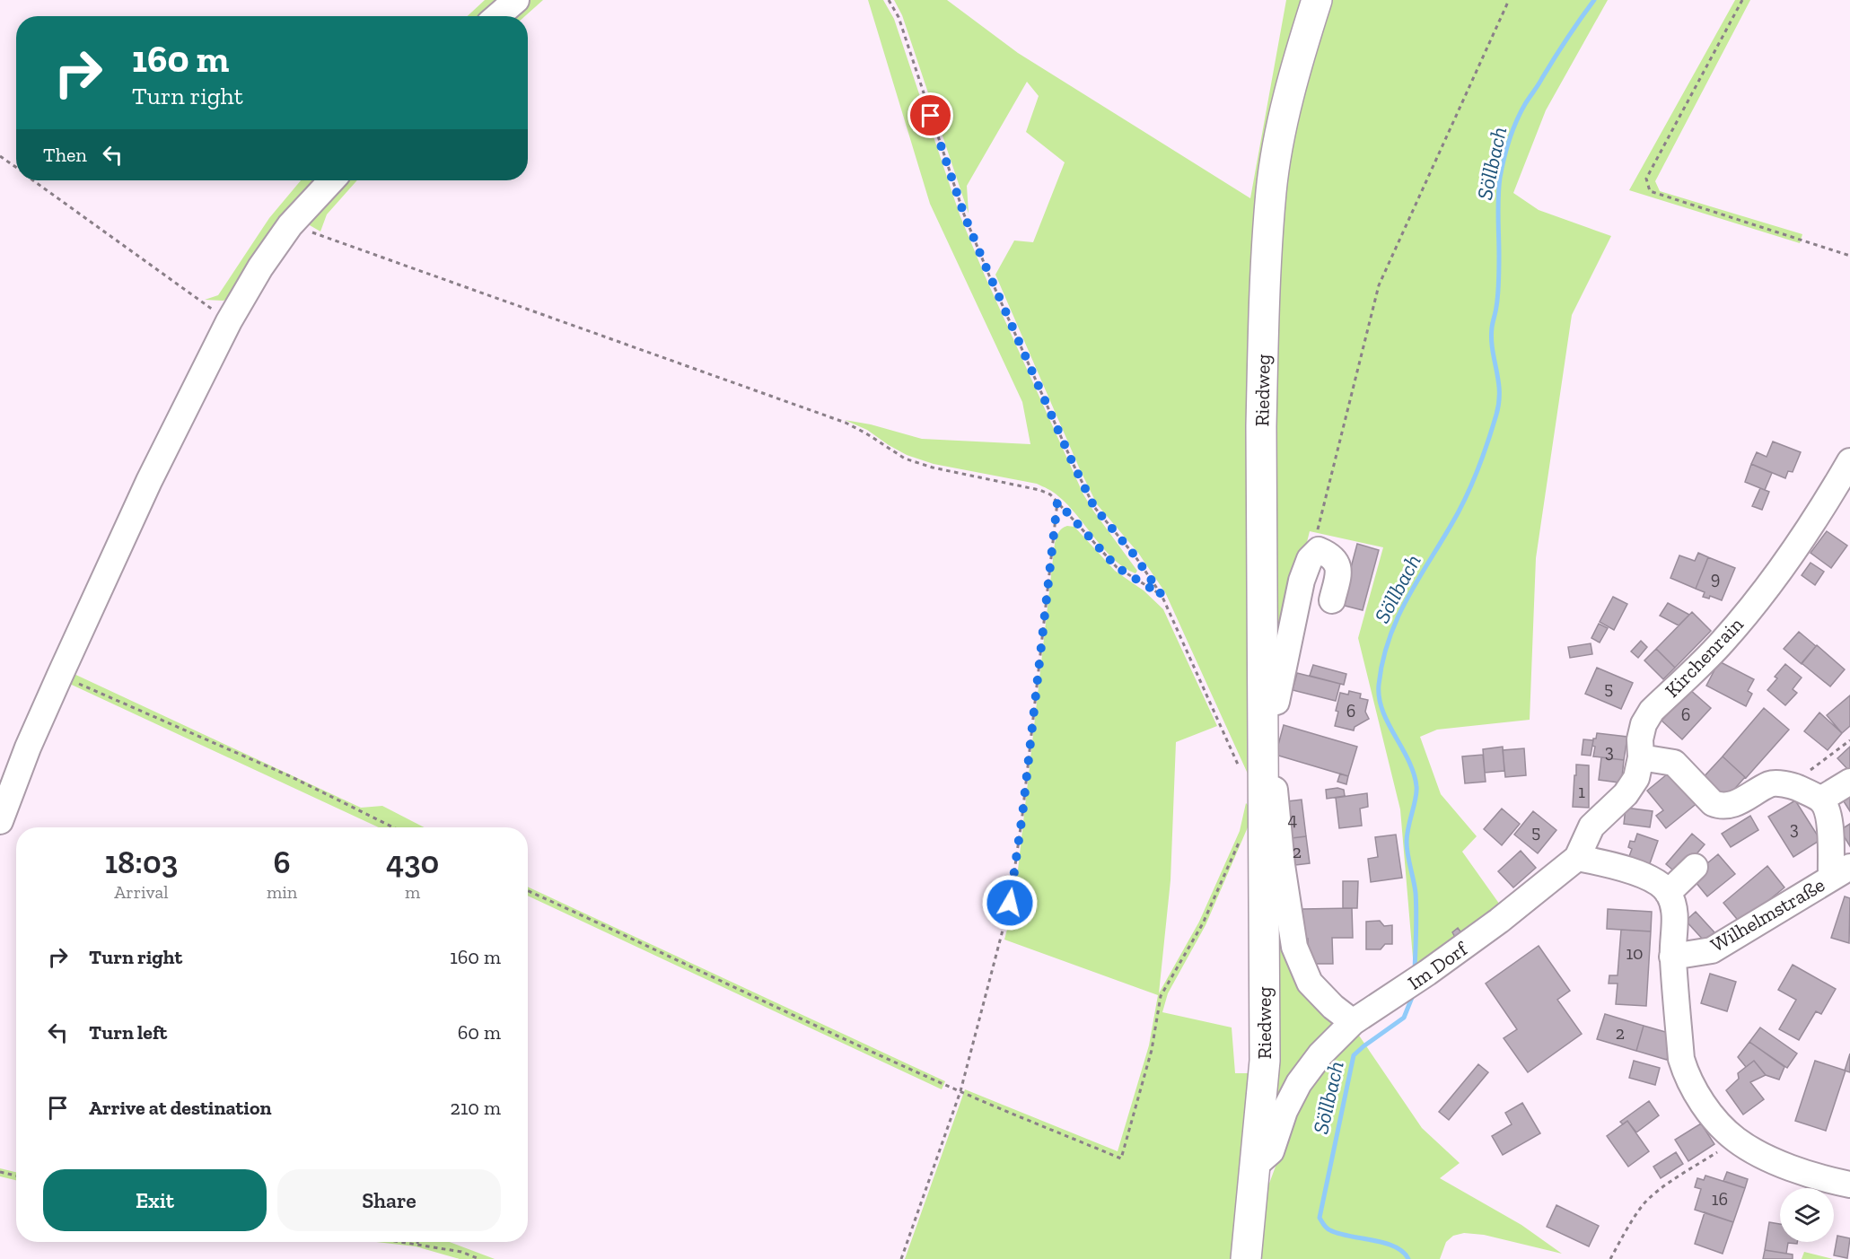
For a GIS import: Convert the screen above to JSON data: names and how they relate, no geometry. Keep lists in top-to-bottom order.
{
  "streets": {
    "main road": ["Riedweg"],
    "street": ["Kirchenrain", "Wilhelmstraße", "Im Dorf"]
  },
  "crossings": [
    ["Riedweg", "Im Dorf"],
    ["Kirchenrain", "Im Dorf"]
  ],
  "water": ["Söllbach"],
  "house_numbers": [
    "9",
    "5",
    "6",
    "6",
    "3",
    "1",
    "4",
    "3",
    "5",
    "2",
    "10",
    "2",
    "16"
  ],
  "page": {
    "turn": ["160 m", "Turn right"],
    "then": "Then",
    "eta": [
      "18:03",
      "Arrival",
      "6",
      "min",
      "430",
      "m"
    ],
    "list": [
      {
        "name": "Turn right",
        "value": "160 m"
      },
      {
        "name": "Turn left",
        "value": "60 m"
      },
      {
        "name": "Arrive at destination",
        "value": "210 m"
      }
    ],
    "buttons": ["Exit", "Share"]
  }
}
